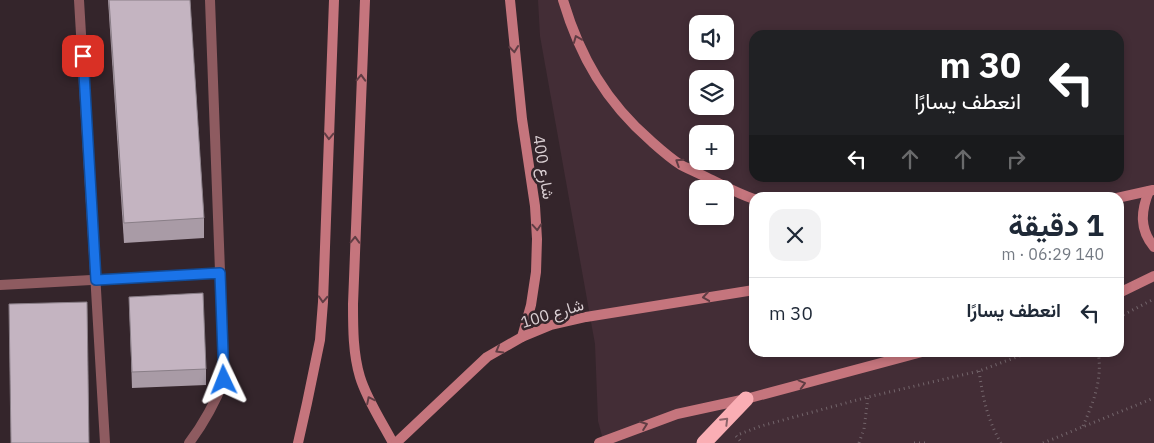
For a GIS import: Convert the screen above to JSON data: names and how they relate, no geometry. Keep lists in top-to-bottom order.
{
  "streets": {
    "street": ["شارع 400", "شارع 100"]
  },
  "crossings": [
    ["شارع 400", "شارع 100"]
  ],
  "one_way": ["شارع 400", "شارع 100"],
  "page": {
    "map_buttons": ["+", "−"],
    "turn": ["30 m", "انعطف يسارًا"],
    "heading": ["1 دقيقة", "140 m · 06:29"],
    "list": [
      {
        "name": "انعطف يسارًا",
        "value": "30 m"
      }
    ]
  }
}
